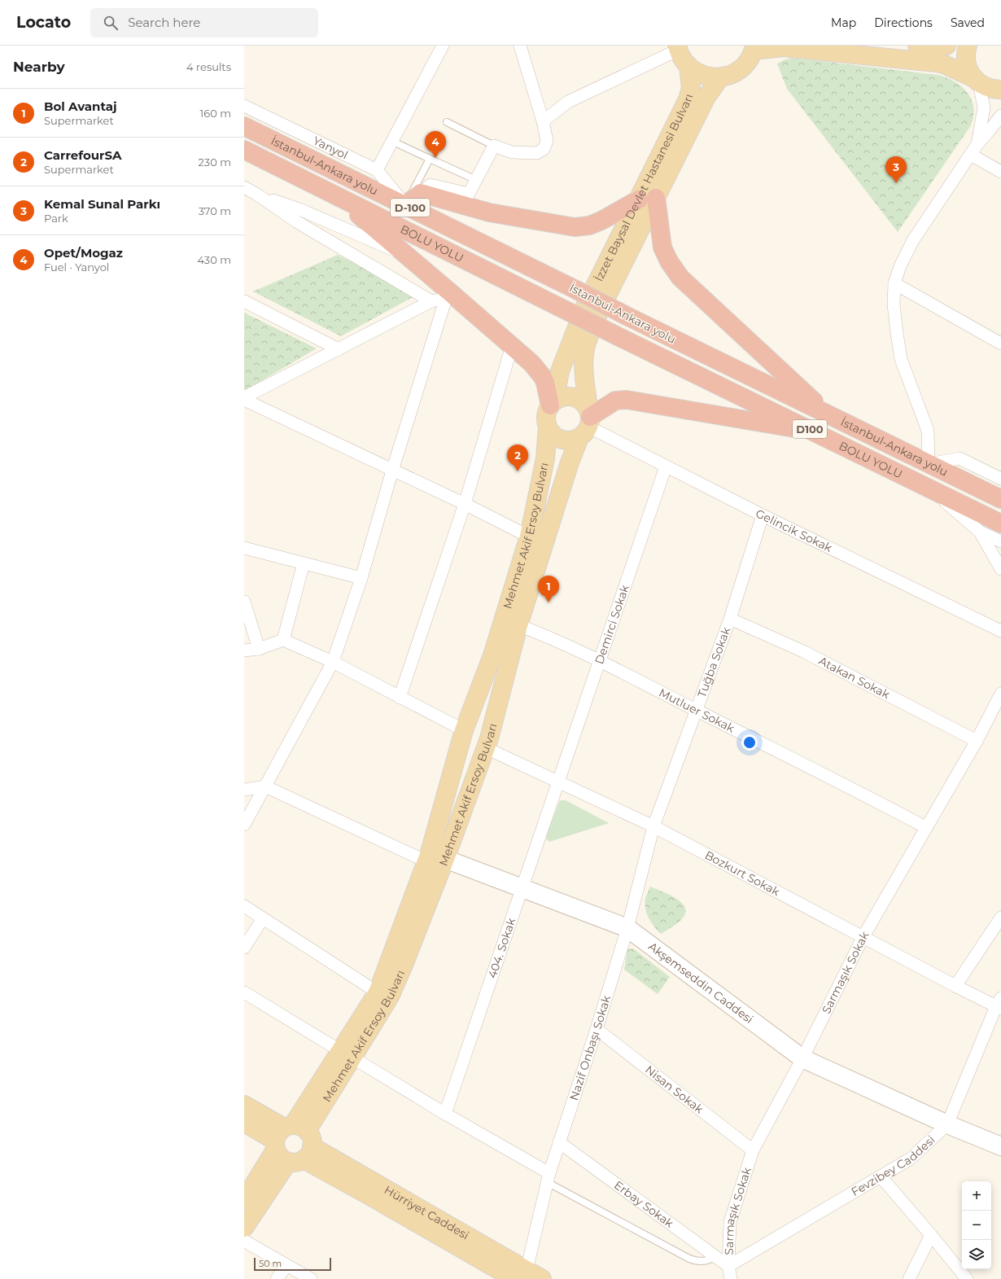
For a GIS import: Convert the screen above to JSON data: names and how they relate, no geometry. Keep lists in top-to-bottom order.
{
  "streets": {
    "highway": [
      "İstanbul-Ankara yolu",
      "D-100",
      "BOLU YOLU",
      "D100"
    ],
    "main road": [
      "İzzet Baysal Devlet Hastanesi Bulvarı",
      "Mehmet Akif Ersoy Bulvarı",
      "Akşemseddin Caddesi",
      "Hürriyet Caddesi"
    ],
    "street": [
      "Yanyol",
      "Gelincik Sokak",
      "Demirci Sokak",
      "Tuğba Sokak",
      "Atakan Sokak",
      "Mutluer Sokak",
      "Bozkurt Sokak",
      "404. Sokak",
      "Sarmaşık Sokak",
      "Nazif Onbaşı Sokak",
      "Nisan Sokak",
      "Fevzibey Caddesi",
      "Erbay Sokak"
    ]
  },
  "crossings": [
    ["Yanyol", "İstanbul-Ankara yolu"],
    ["İstanbul-Ankara yolu", "BOLU YOLU"],
    ["İzzet Baysal Devlet Hastanesi Bulvarı", "Gelincik Sokak"],
    ["İzzet Baysal Devlet Hastanesi Bulvarı", "Mehmet Akif Ersoy Bulvarı"],
    ["Gelincik Sokak", "Mehmet Akif Ersoy Bulvarı"],
    ["Gelincik Sokak", "Demirci Sokak"],
    ["Gelincik Sokak", "Tuğba Sokak"],
    ["Mehmet Akif Ersoy Bulvarı", "Mutluer Sokak"],
    ["Mehmet Akif Ersoy Bulvarı", "Bozkurt Sokak"],
    ["Mehmet Akif Ersoy Bulvarı", "Akşemseddin Caddesi"],
    ["Mehmet Akif Ersoy Bulvarı", "Hürriyet Caddesi"],
    ["Demirci Sokak", "Mutluer Sokak"],
    ["Demirci Sokak", "Bozkurt Sokak"],
    ["Demirci Sokak", "404. Sokak"],
    ["Tuğba Sokak", "Atakan Sokak"],
    ["Tuğba Sokak", "Mutluer Sokak"],
    ["Tuğba Sokak", "Bozkurt Sokak"],
    ["Tuğba Sokak", "Nazif Onbaşı Sokak"],
    ["Atakan Sokak", "Sarmaşık Sokak"],
    ["Mutluer Sokak", "Sarmaşık Sokak"],
    ["Bozkurt Sokak", "404. Sokak"],
    ["Bozkurt Sokak", "Sarmaşık Sokak"],
    ["Bozkurt Sokak", "Nazif Onbaşı Sokak"],
    ["Bozkurt Sokak", "Fevzibey Caddesi"],
    ["404. Sokak", "Akşemseddin Caddesi"],
    ["Sarmaşık Sokak", "Akşemseddin Caddesi"],
    ["Sarmaşık Sokak", "Nisan Sokak"],
    ["Sarmaşık Sokak", "Fevzibey Caddesi"],
    ["Sarmaşık Sokak", "Erbay Sokak"],
    ["Akşemseddin Caddesi", "Nazif Onbaşı Sokak"],
    ["Akşemseddin Caddesi", "Fevzibey Caddesi"],
    ["Nazif Onbaşı Sokak", "Nisan Sokak"],
    ["Nazif Onbaşı Sokak", "Erbay Sokak"],
    ["Nazif Onbaşı Sokak", "Hürriyet Caddesi"],
    ["Fevzibey Caddesi", "Erbay Sokak"]
  ],
  "scale_bar": "50 m",
  "page": {
    "header": "Locato",
    "search": "Search here",
    "nav": ["Map", "Directions", "Saved"],
    "heading": ["Nearby", "4 results"],
    "list": [
      {
        "mark": "1",
        "name": "Bol Avantaj",
        "note": "Supermarket",
        "value": "160 m"
      },
      {
        "mark": "2",
        "name": "CarrefourSA",
        "note": "Supermarket",
        "value": "230 m"
      },
      {
        "mark": "3",
        "name": "Kemal Sunal Parkı",
        "note": "Park",
        "value": "370 m"
      },
      {
        "mark": "4",
        "name": "Opet/Mogaz",
        "note": "Fuel · Yanyol",
        "value": "430 m"
      }
    ],
    "pins": [
      "4",
      "3",
      "2",
      "1"
    ],
    "map_buttons": ["+", "−"],
    "scale": "50 m"
  }
}
